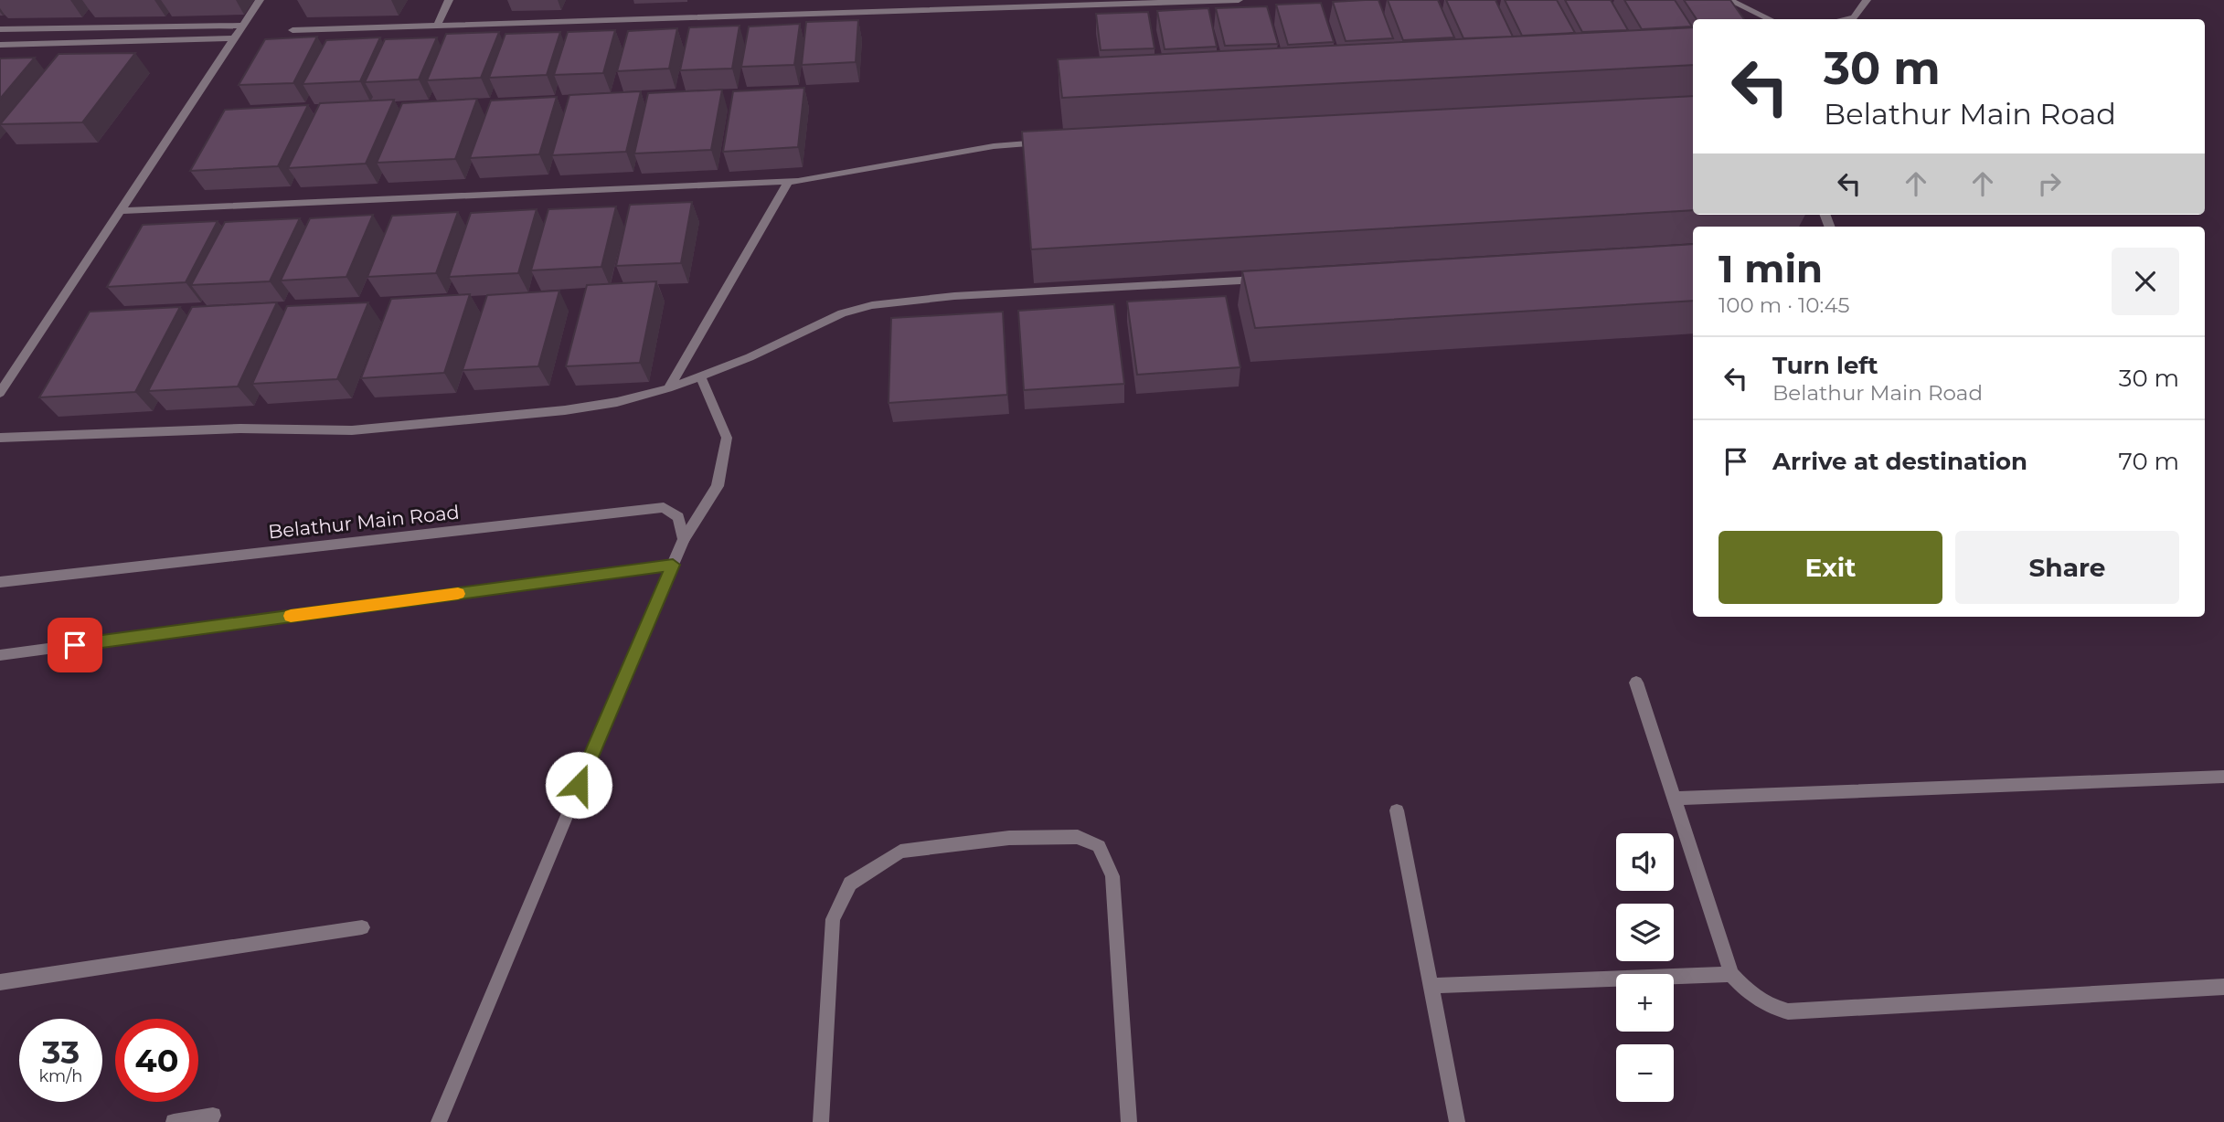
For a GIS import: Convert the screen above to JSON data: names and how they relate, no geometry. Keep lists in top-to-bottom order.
{
  "streets": {
    "street": ["Belathur Main Road"]
  },
  "page": {
    "turn": ["30 m", "Belathur Main Road"],
    "heading": ["1 min", "100 m · 10:45"],
    "list": [
      {
        "name": "Turn left",
        "note": "Belathur Main Road",
        "value": "30 m"
      },
      {
        "name": "Arrive at destination",
        "value": "70 m"
      }
    ],
    "buttons": ["Exit", "Share"],
    "map_buttons": ["+", "−"],
    "speed": "33 km/h",
    "limit": "40"
  }
}
